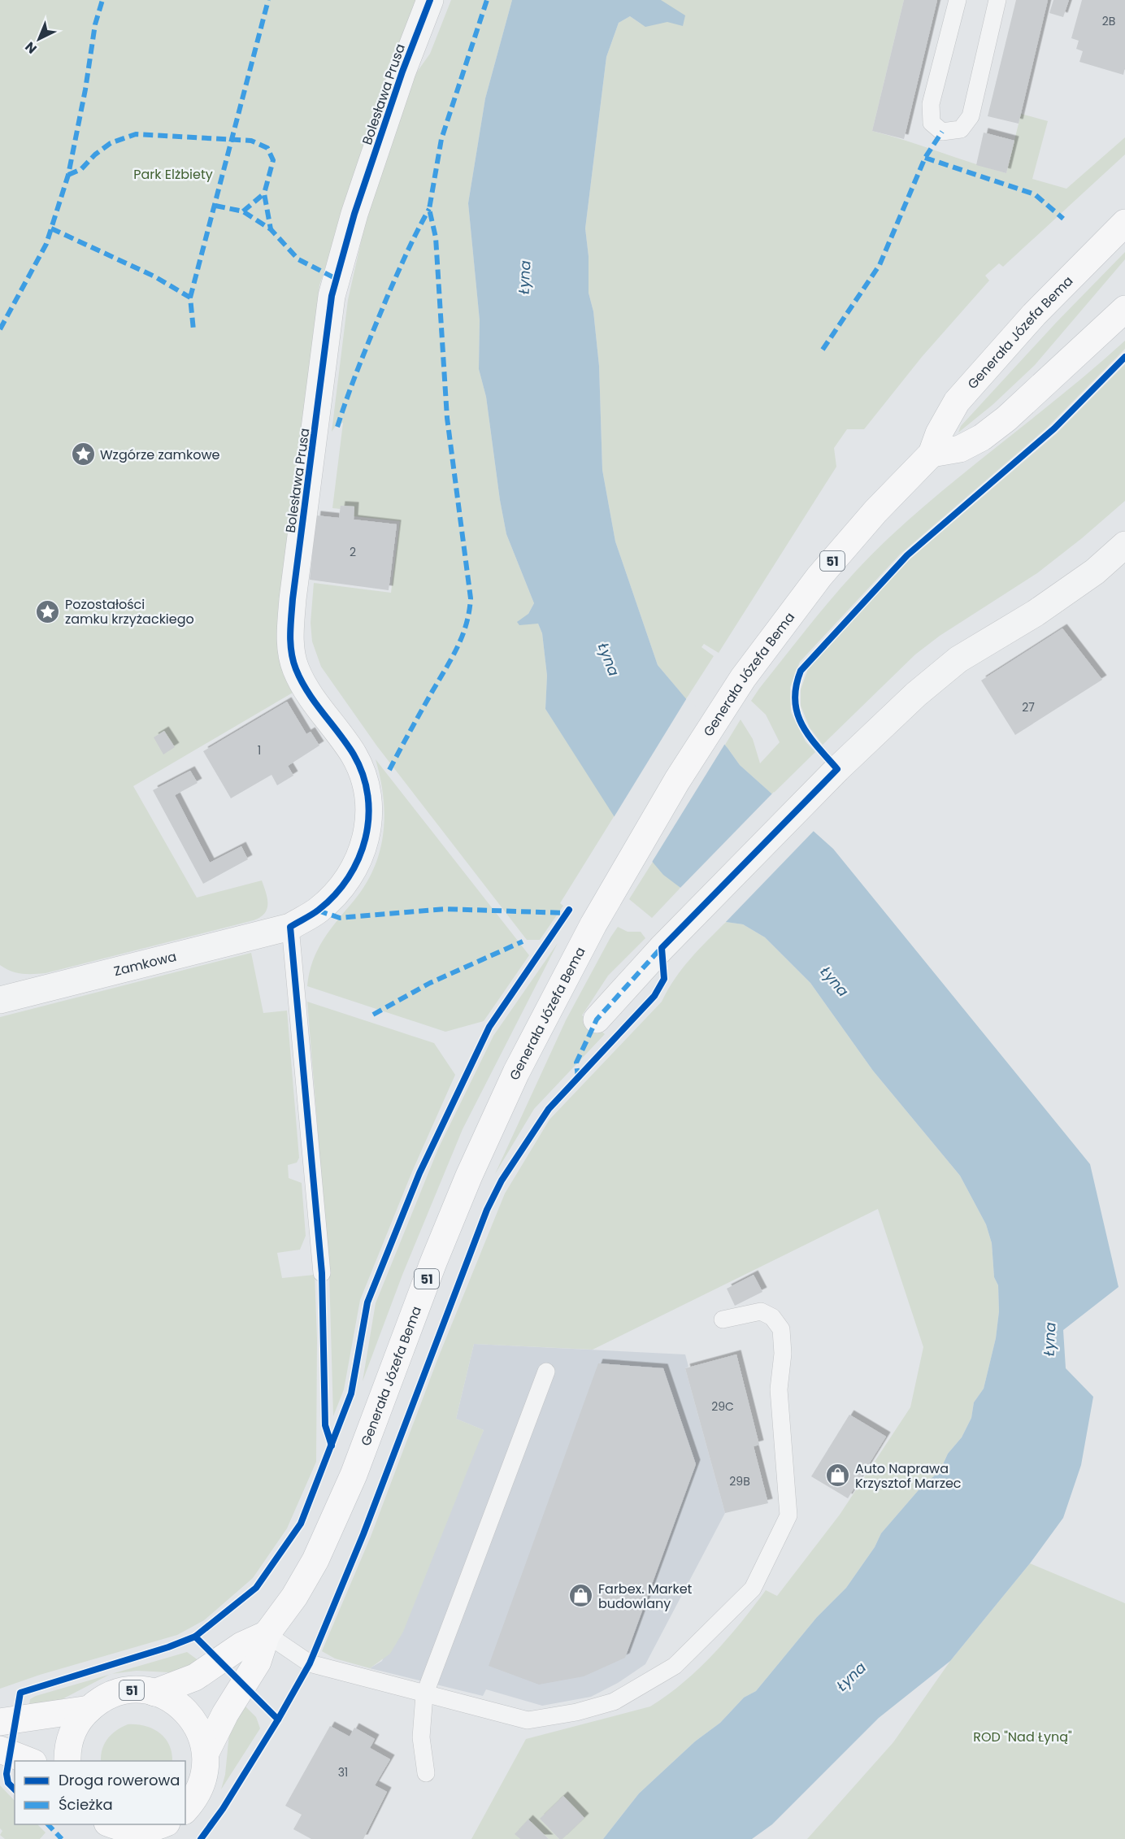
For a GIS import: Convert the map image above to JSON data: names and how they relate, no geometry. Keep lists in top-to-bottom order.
{
  "streets": {
    "main road": ["Generała Józefa Bema", "51"],
    "street": ["Bolesława Prusa", "Zamkowa"]
  },
  "crossings": [
    ["Bolesława Prusa", "Zamkowa"],
    ["Generała Józefa Bema", "51"]
  ],
  "water": ["Łyna"],
  "parks": ["Park Elżbiety", "ROD \"Nad Łyną\""],
  "places": {
    "place": ["Wzgórze zamkowe", "Pozostałości zamku krzyżackiego"],
    "shop": ["Auto Naprawa Krzysztof Marzec", "Farbex. Market budowlany"]
  },
  "house_numbers": [
    "2B",
    "2",
    "27",
    "1",
    "29C",
    "29B",
    "31"
  ],
  "legend": ["Droga rowerowa", "Ścieżka"],
  "north": "bottom left"
}
